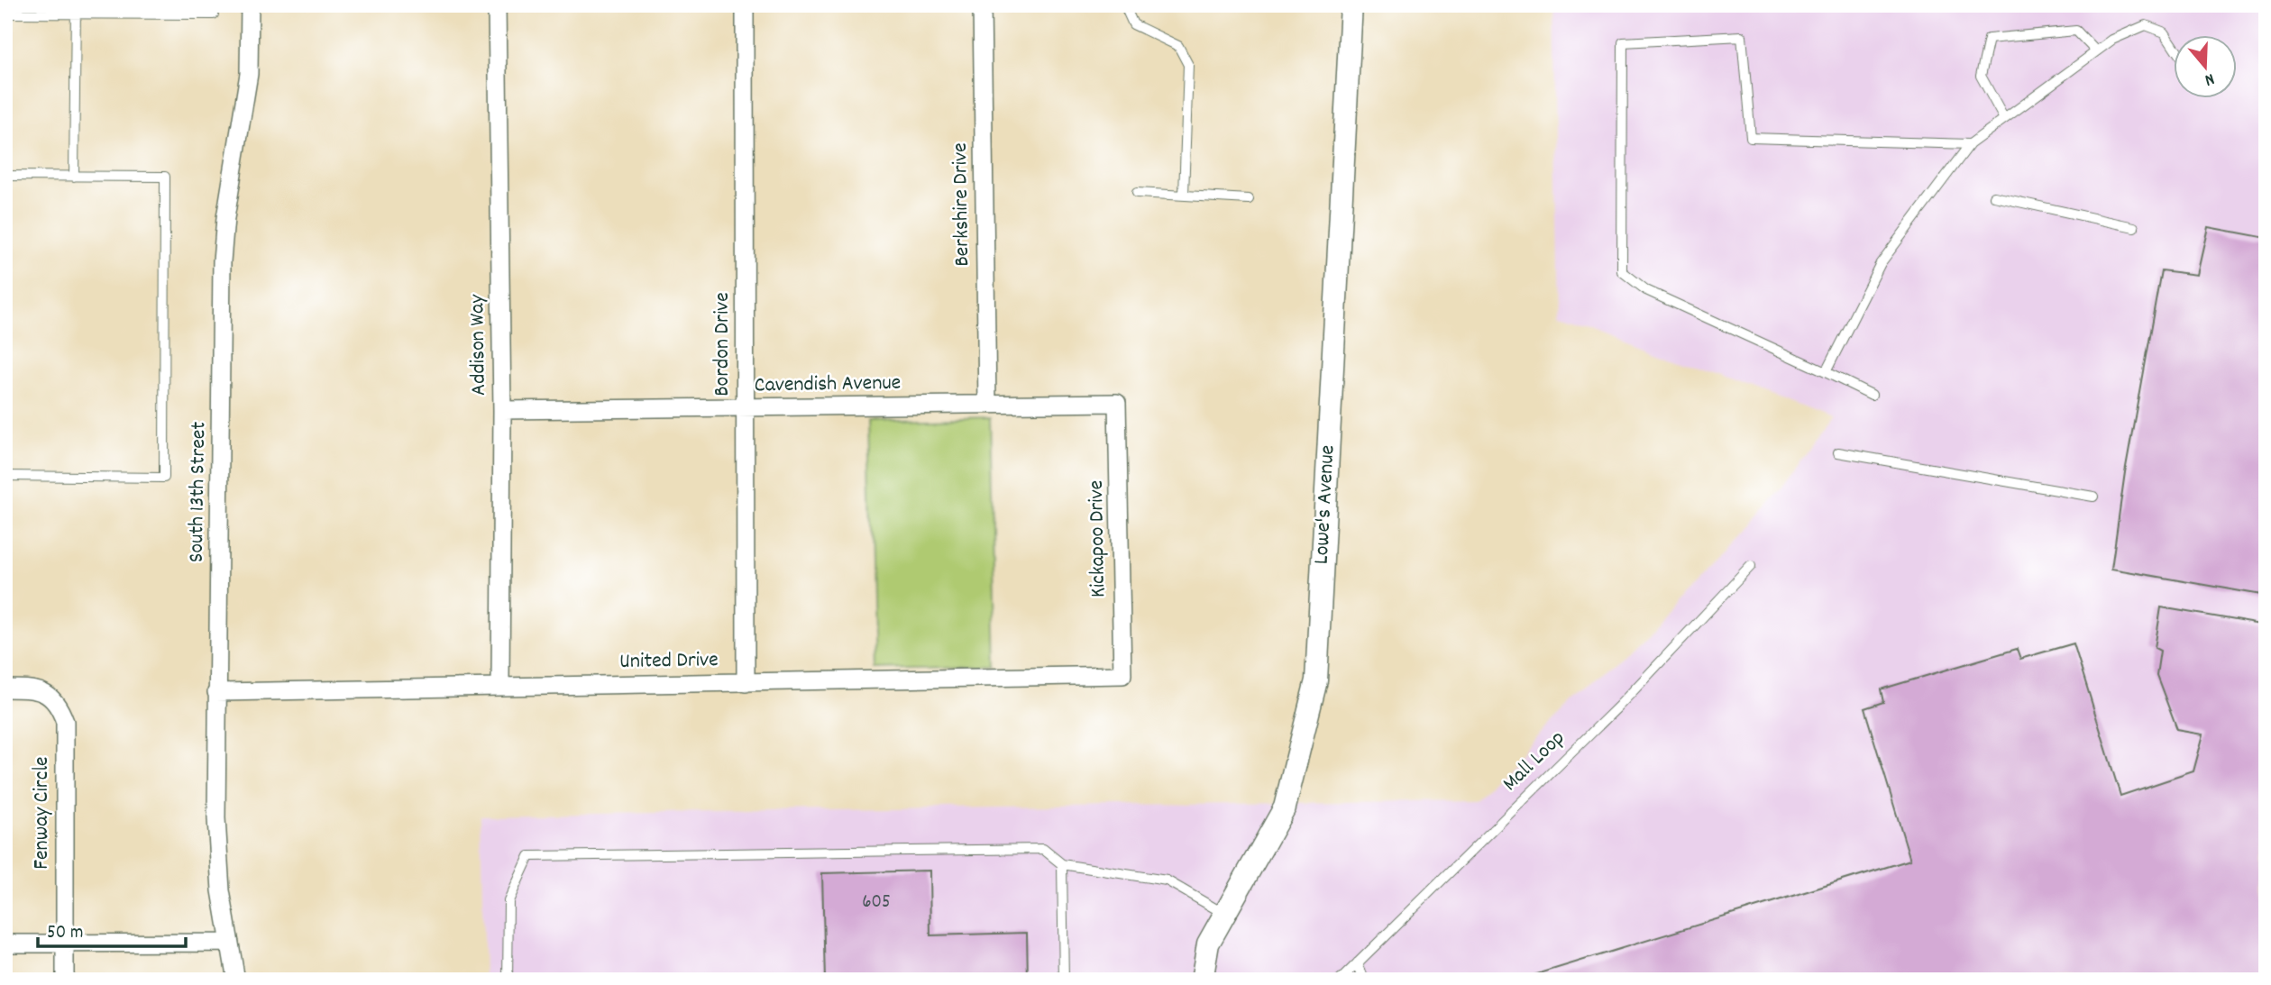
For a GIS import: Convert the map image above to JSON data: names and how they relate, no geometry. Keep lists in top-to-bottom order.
{
  "streets": {
    "street": [
      "Berkshire Drive",
      "Bordon Drive",
      "Addison Way",
      "Cavendish Avenue",
      "South 13th Street",
      "Lowe's Avenue",
      "Kickapoo Drive",
      "United Drive",
      "Fenway Circle"
    ],
    "lane": ["Mall Loop"]
  },
  "crossings": [
    ["Berkshire Drive", "Cavendish Avenue"],
    ["Bordon Drive", "Cavendish Avenue"],
    ["Bordon Drive", "United Drive"],
    ["Addison Way", "Cavendish Avenue"],
    ["Addison Way", "United Drive"],
    ["Cavendish Avenue", "Kickapoo Drive"],
    ["South 13th Street", "United Drive"],
    ["Kickapoo Drive", "United Drive"]
  ],
  "house_numbers": ["605"],
  "scale_bar": "50 m",
  "north": "bottom"
}
